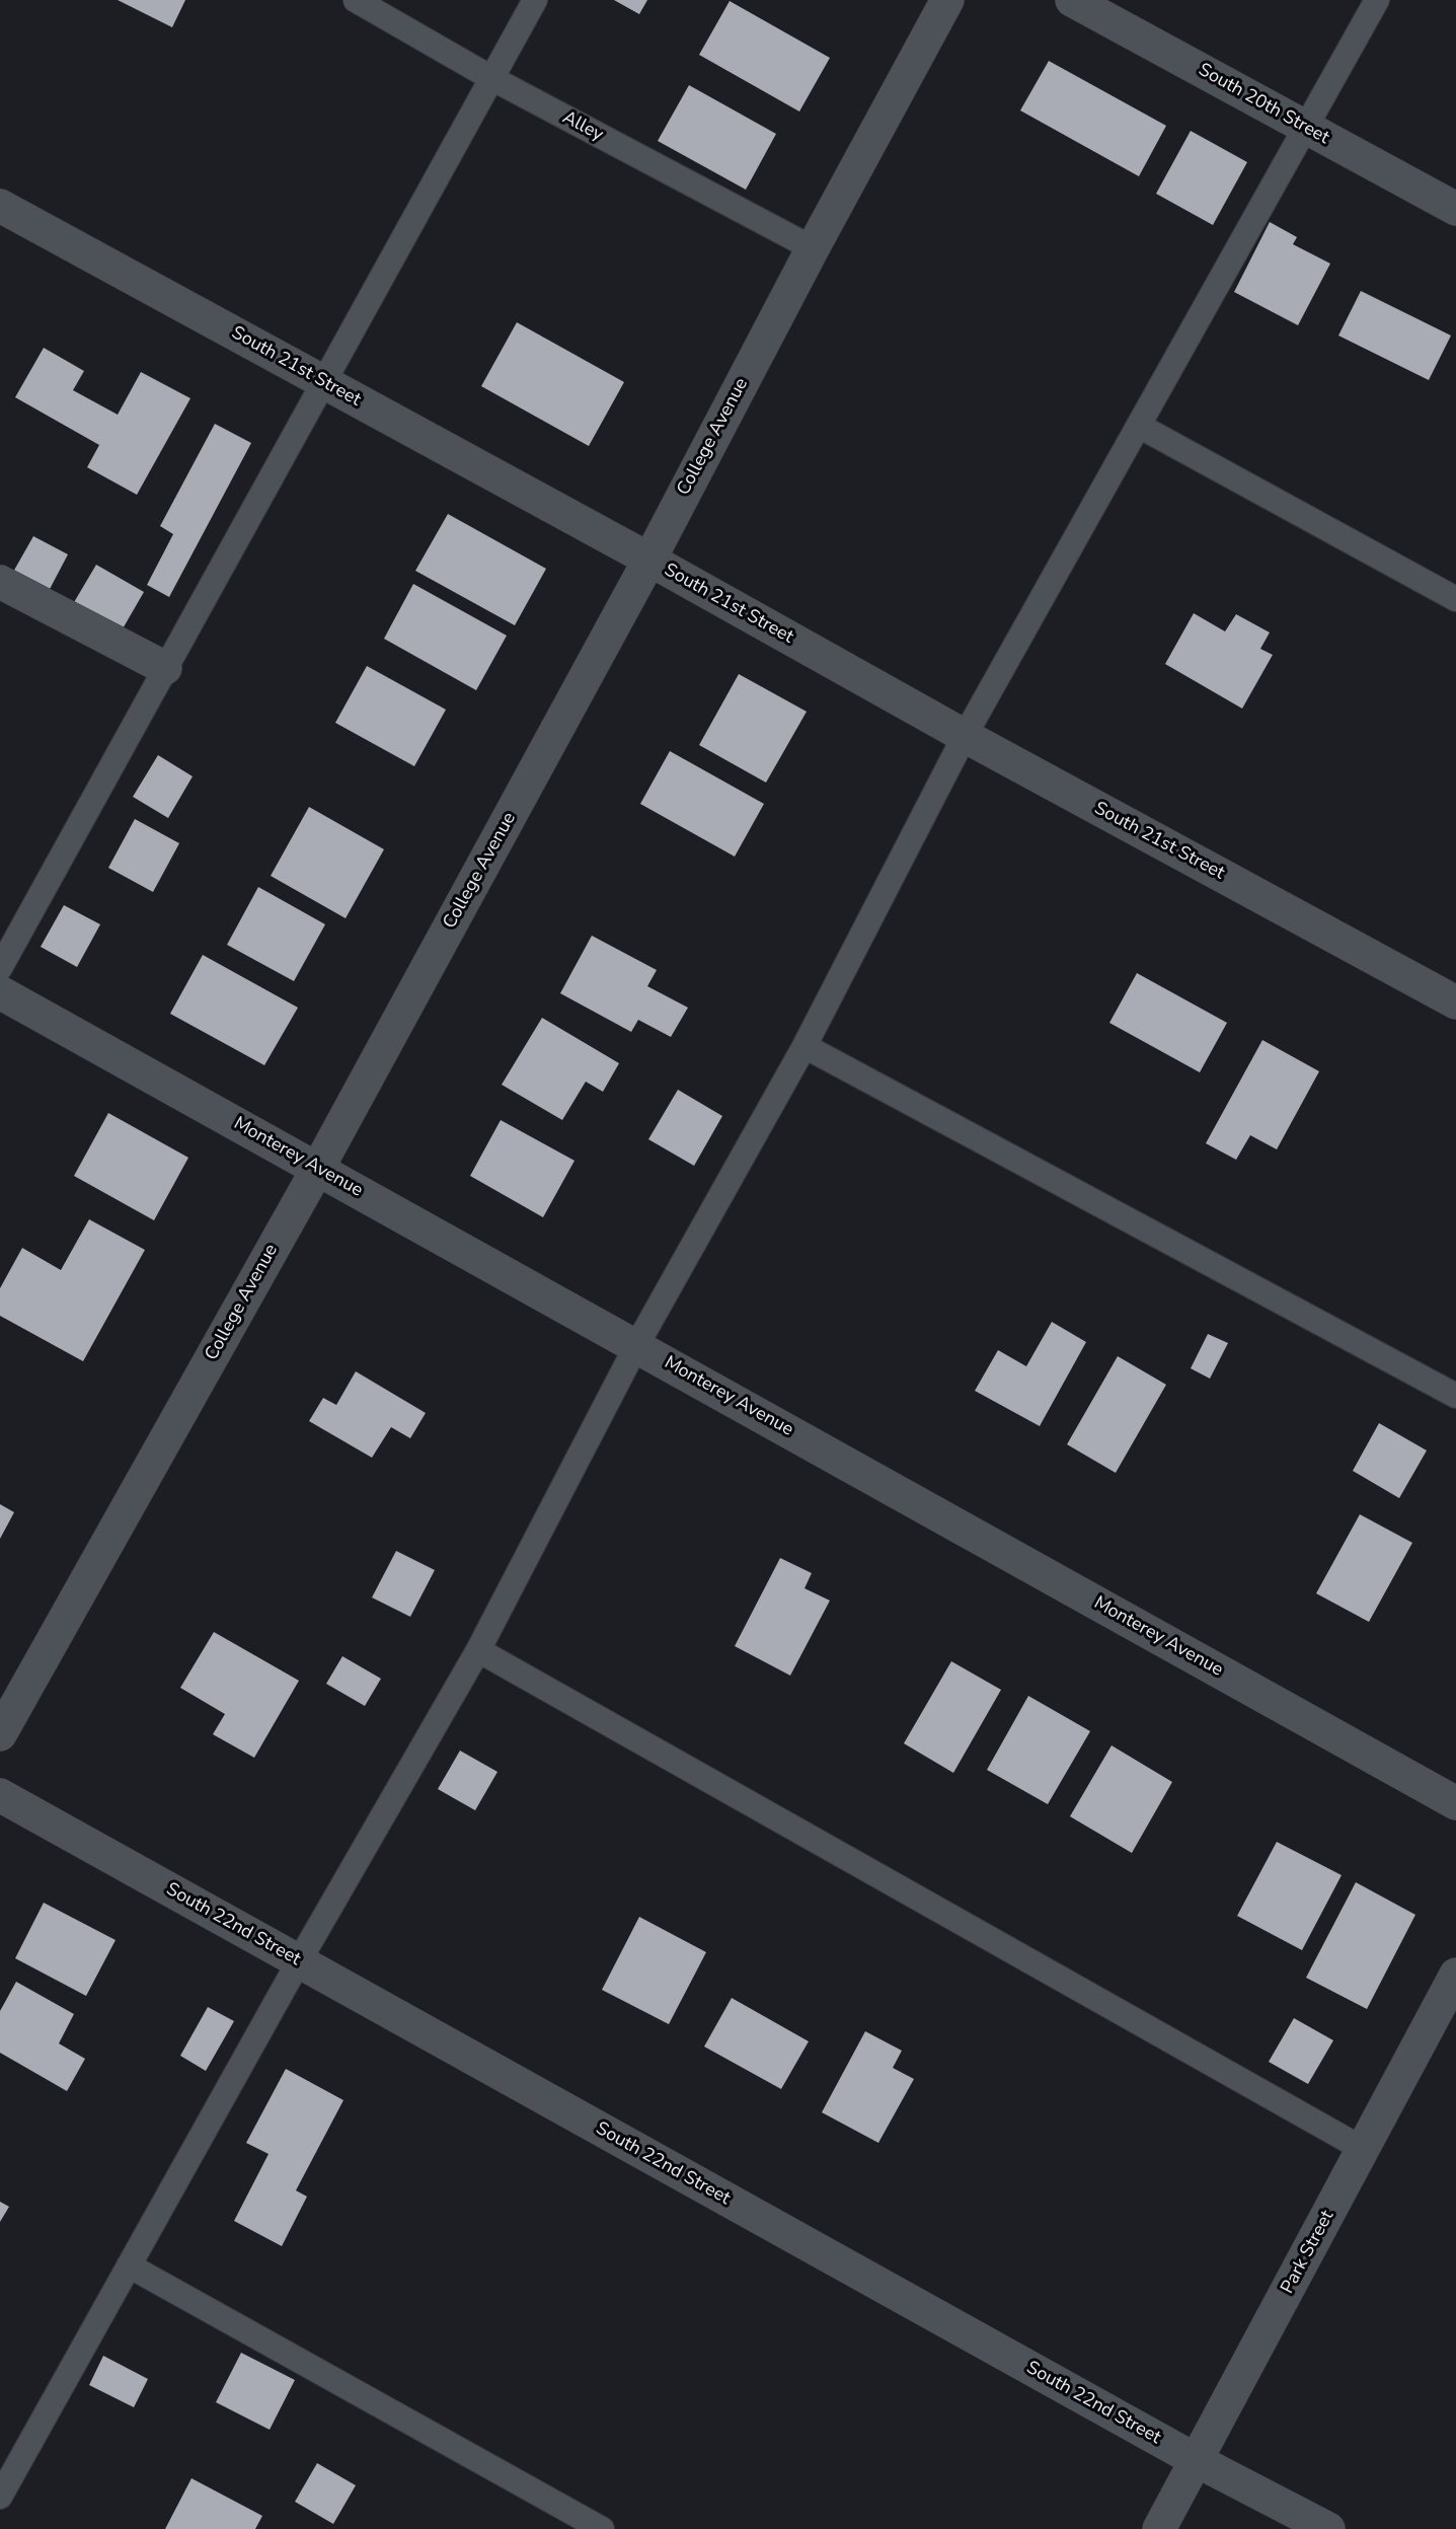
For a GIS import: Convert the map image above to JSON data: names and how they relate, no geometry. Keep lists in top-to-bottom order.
{
  "streets": {
    "street": [
      "South 20th Street",
      "South 21st Street",
      "College Avenue",
      "Monterey Avenue",
      "South 22nd Street",
      "Park Street"
    ],
    "lane": ["Alley"]
  },
  "crossings": [
    ["Alley", "College Avenue"],
    ["South 21st Street", "College Avenue"],
    ["College Avenue", "Monterey Avenue"],
    ["South 22nd Street", "Park Street"]
  ]
}
